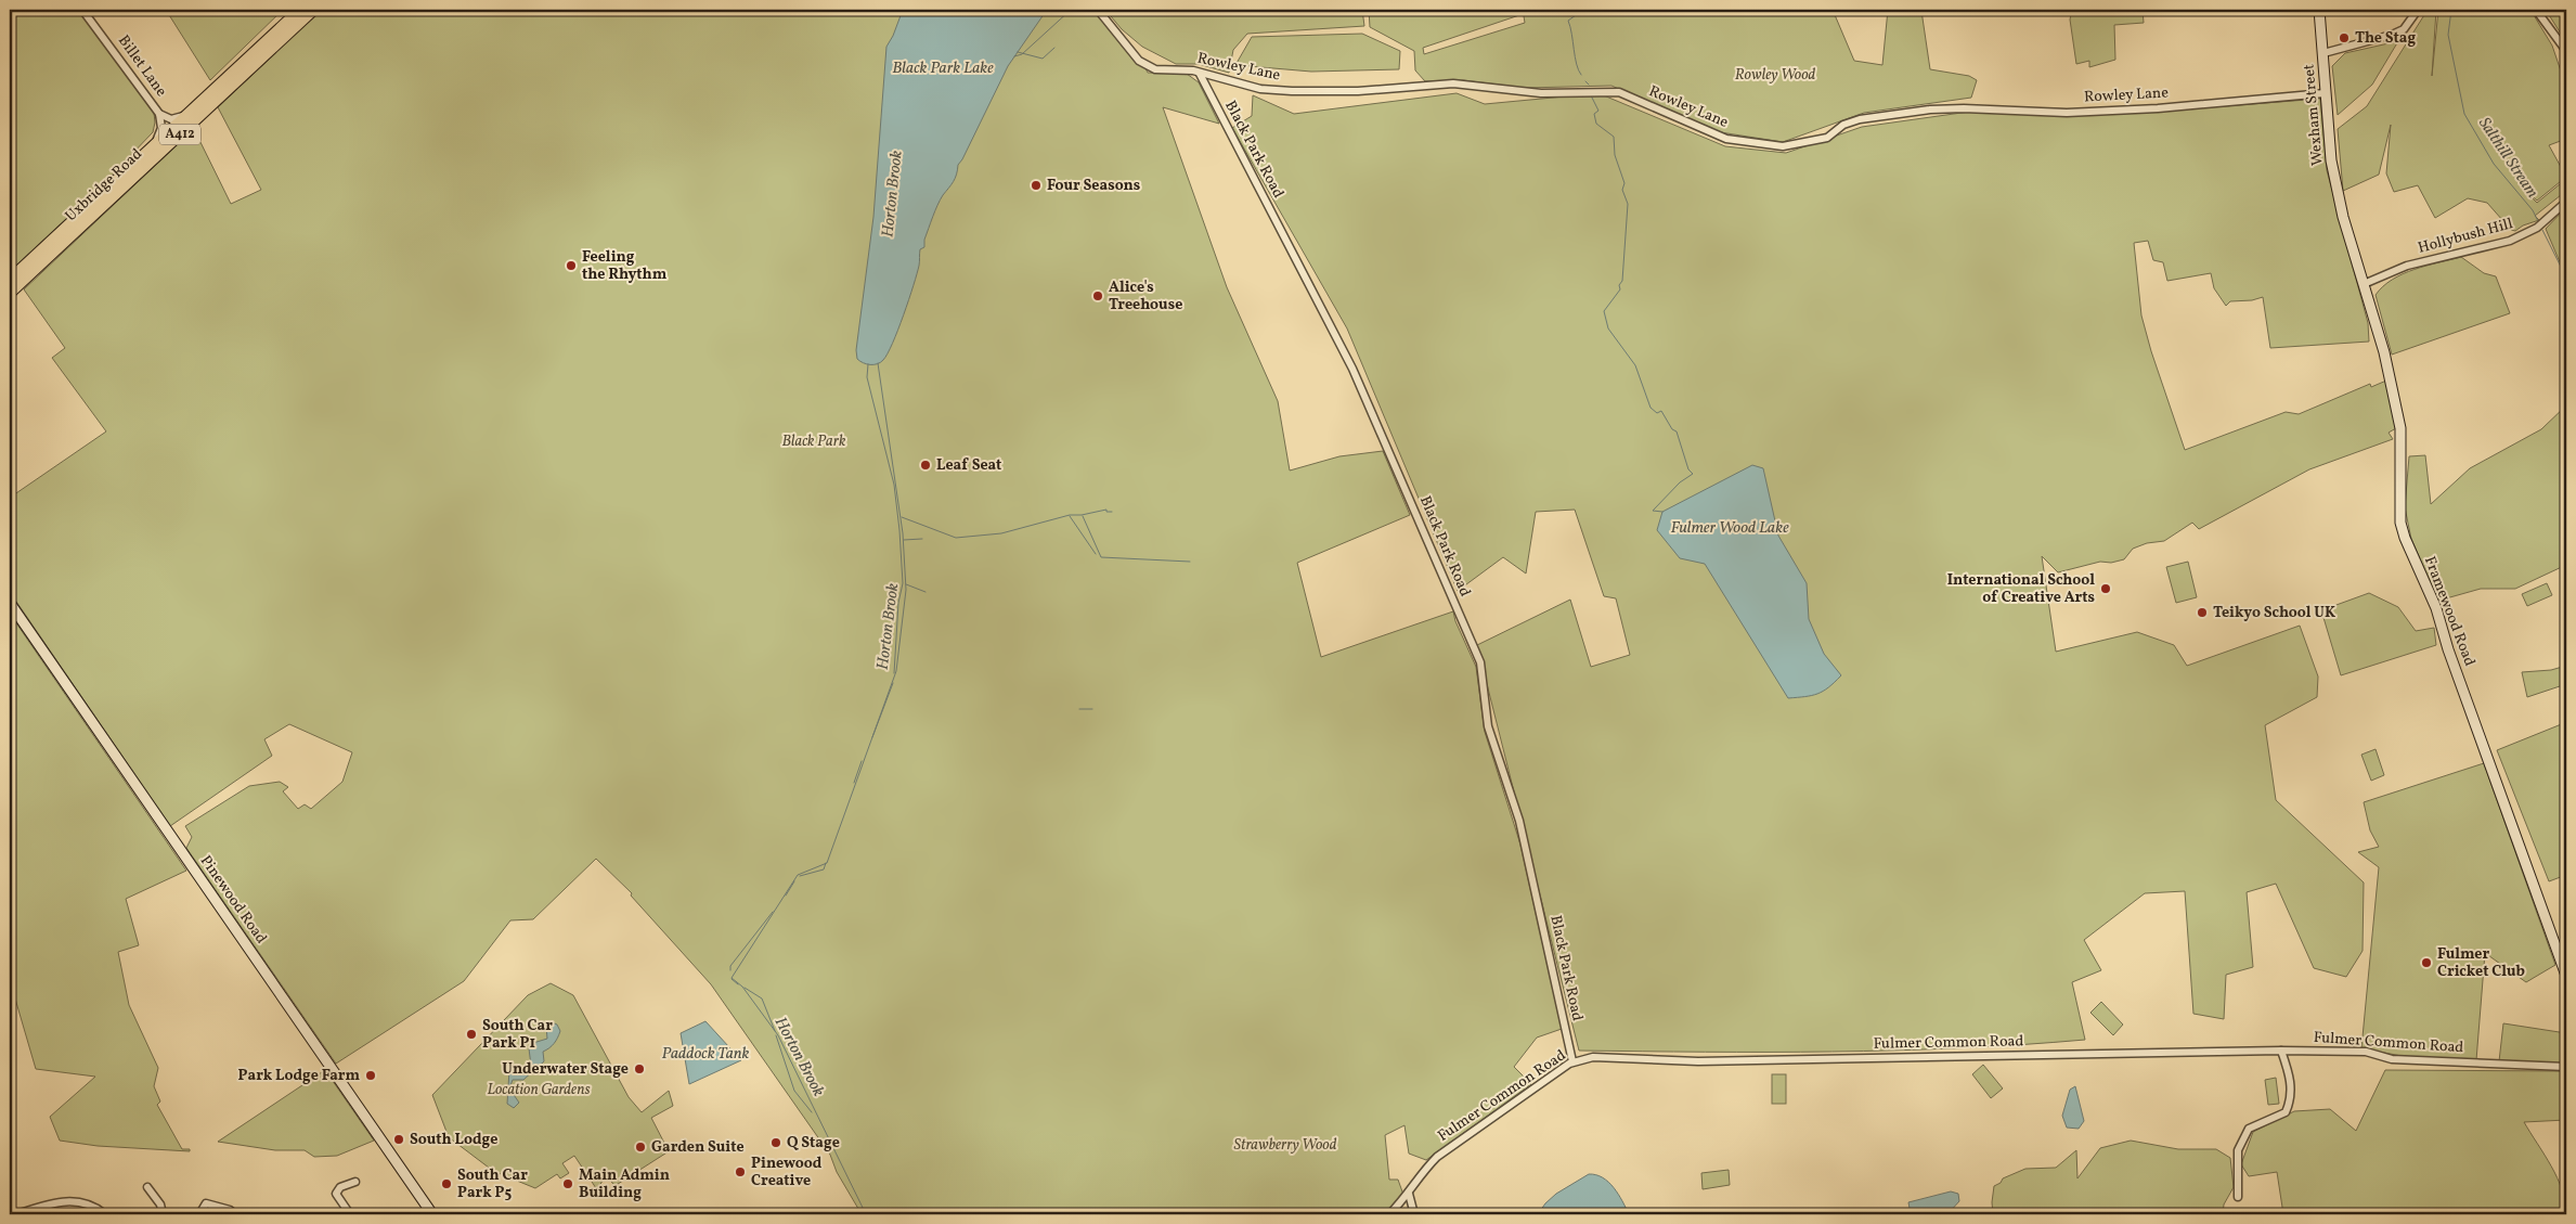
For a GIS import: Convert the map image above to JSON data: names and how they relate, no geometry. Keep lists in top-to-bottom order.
{
  "streets": {
    "main road": ["A412", "Uxbridge Road"],
    "street": [
      "Billet Lane",
      "Rowley Lane",
      "Wexham Street",
      "Black Park Road",
      "Hollybush Hill",
      "Framewood Road",
      "Pinewood Road",
      "Fulmer Common Road"
    ]
  },
  "crossings": [
    ["Billet Lane", "Uxbridge Road"],
    ["Rowley Lane", "Wexham Street"],
    ["Rowley Lane", "Black Park Road"],
    ["Wexham Street", "Framewood Road"],
    ["Black Park Road", "Fulmer Common Road"],
    ["Hollybush Hill", "Framewood Road"]
  ],
  "water": [
    "Black Park Lake",
    "Salthill Stream",
    "Horton Brook",
    "Fulmer Wood Lake",
    "Paddock Tank"
  ],
  "parks": [
    "Rowley Wood",
    "Black Park",
    "Location Gardens",
    "Strawberry Wood"
  ],
  "places": [
    "The Stag",
    "Four Seasons",
    "Feeling the Rhythm",
    "Alice's Treehouse",
    "Leaf Seat",
    "International School of Creative Arts",
    "Teikyo School UK",
    "Fulmer Cricket Club",
    "South Car Park P1",
    "Underwater Stage",
    "Park Lodge Farm",
    "South Lodge",
    "Q Stage",
    "Garden Suite",
    "Pinewood Creative",
    "South Car Park P5",
    "Main Admin Building"
  ]
}
